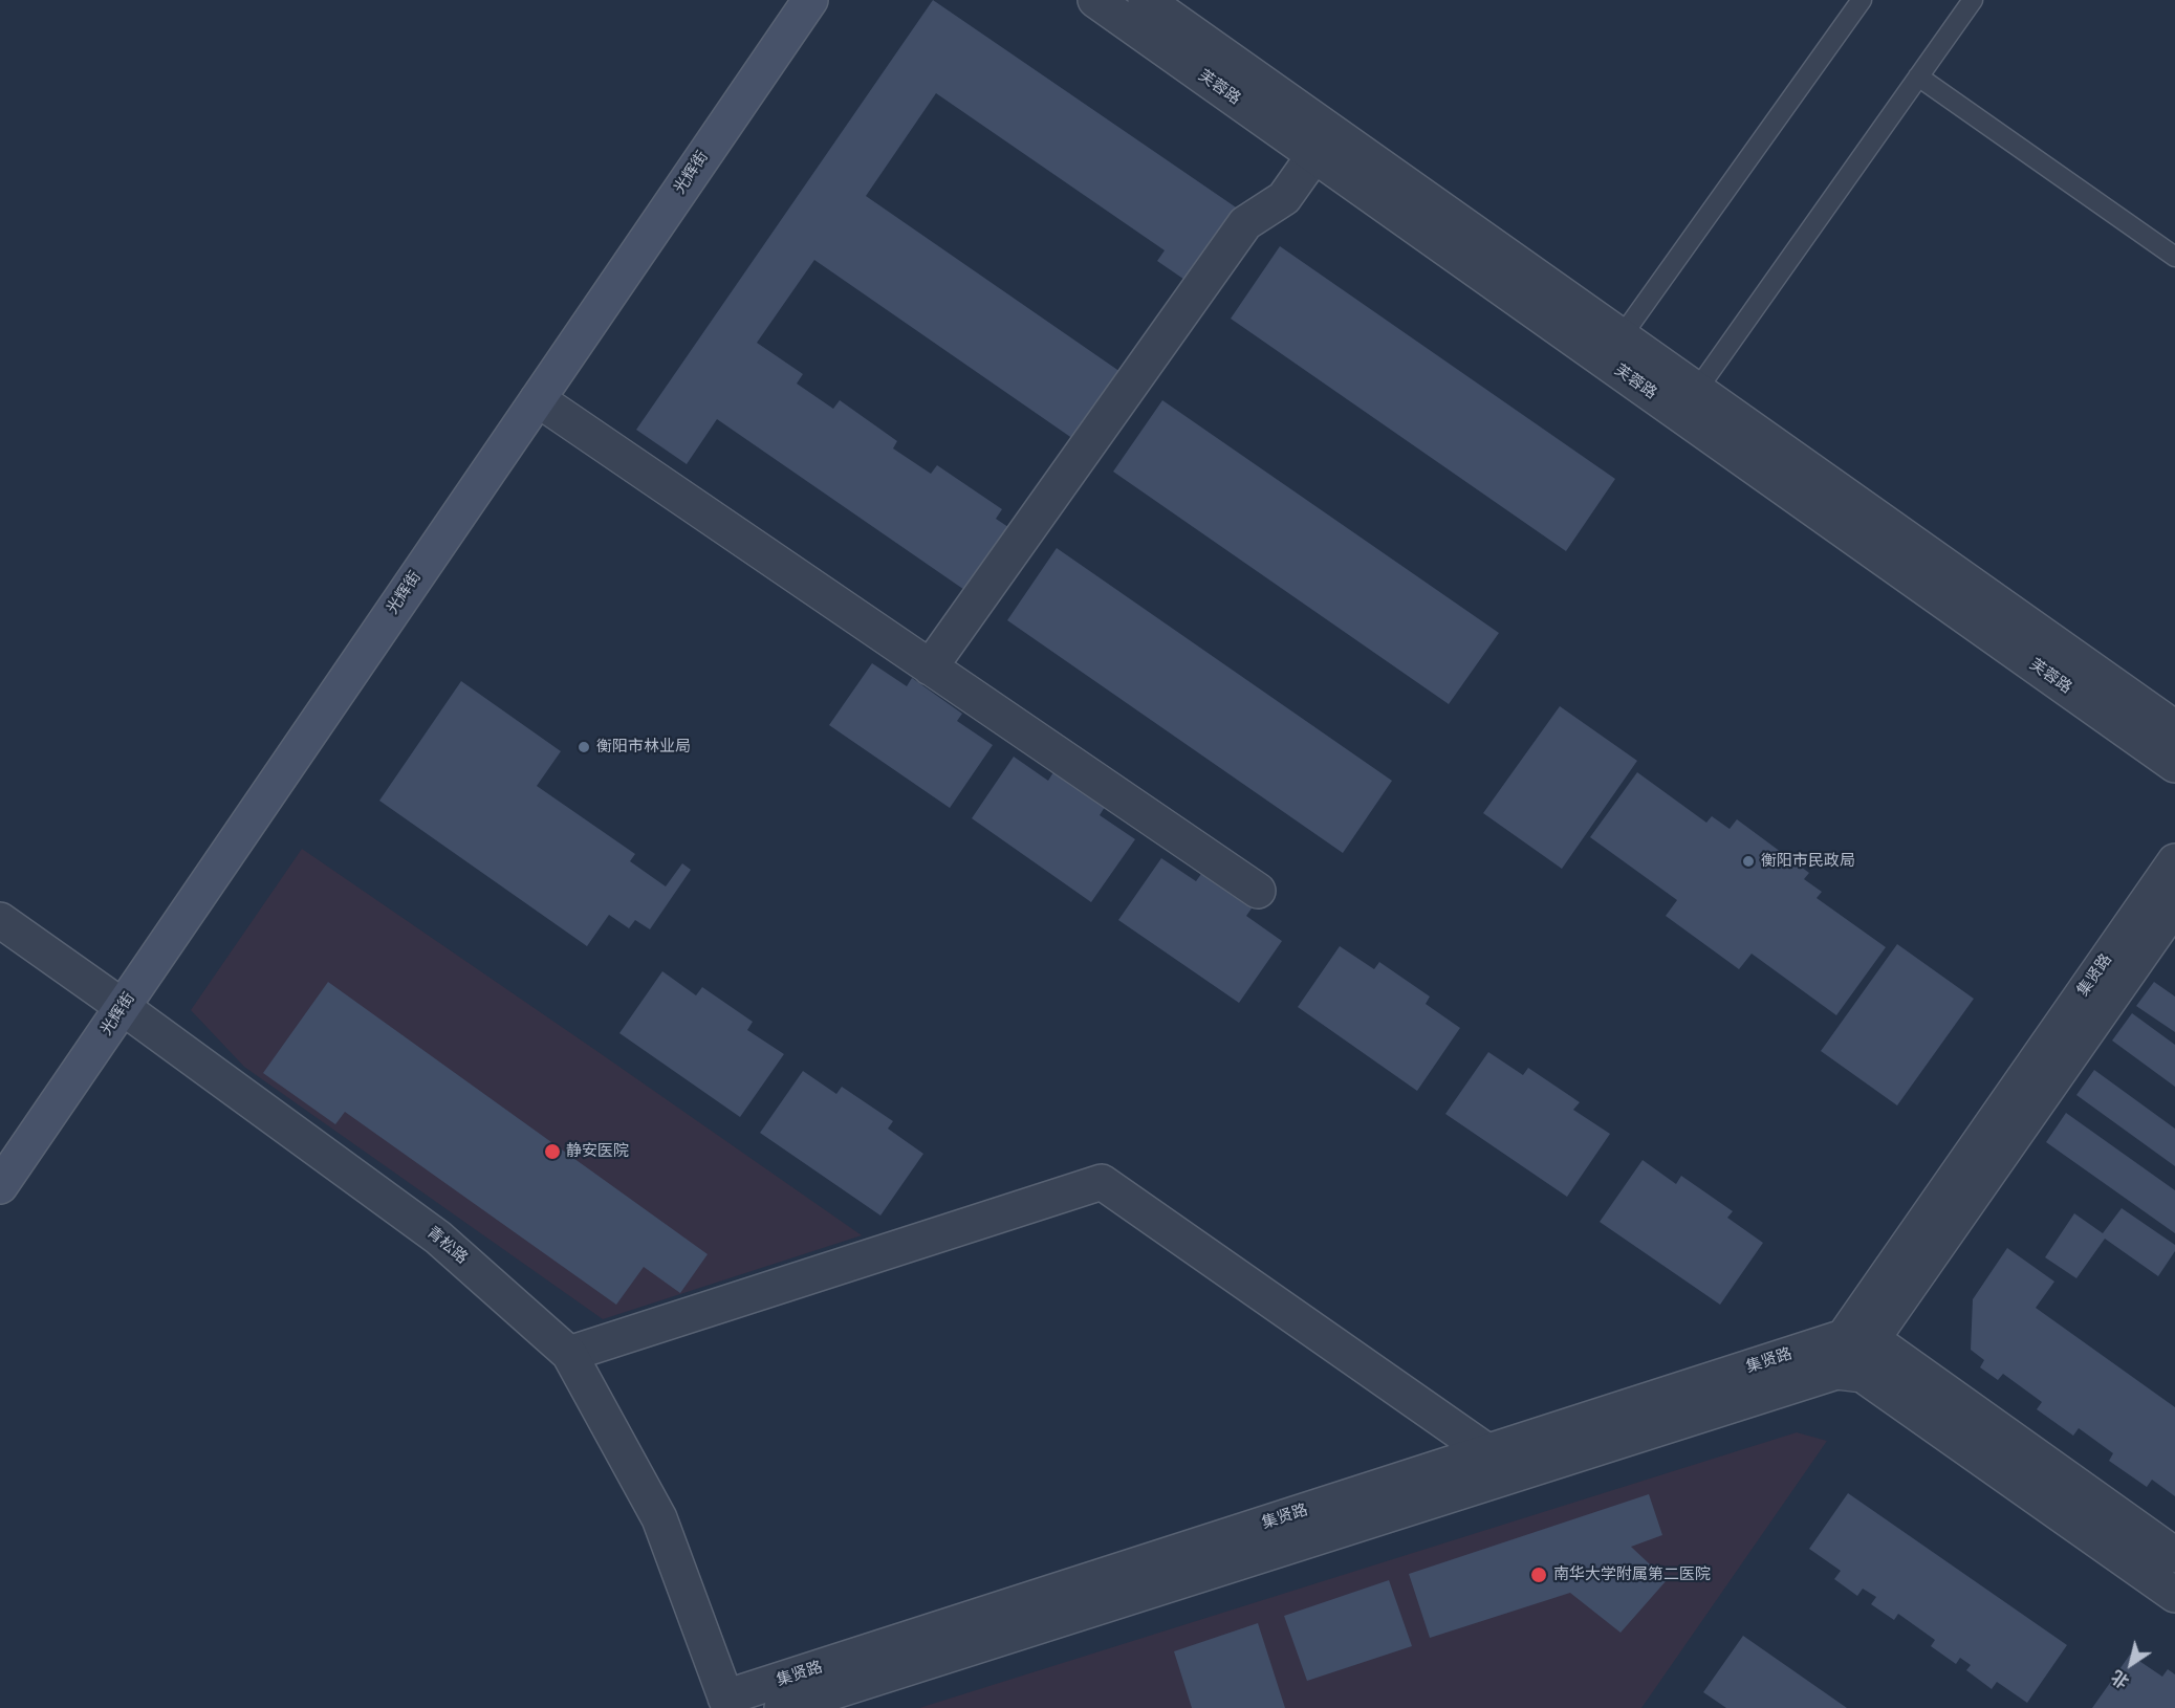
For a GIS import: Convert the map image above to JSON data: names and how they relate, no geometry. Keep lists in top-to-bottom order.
{
  "streets": {
    "main road": ["光辉街"],
    "street": ["芙蓉路", "集贤路", "青松路"]
  },
  "crossings": [
    ["光辉街", "青松路"],
    ["集贤路", "青松路"]
  ],
  "places": [
    "衡阳市林业局",
    "衡阳市民政局",
    "静安医院",
    "南华大学附属第二医院"
  ],
  "north": "bottom left"
}
